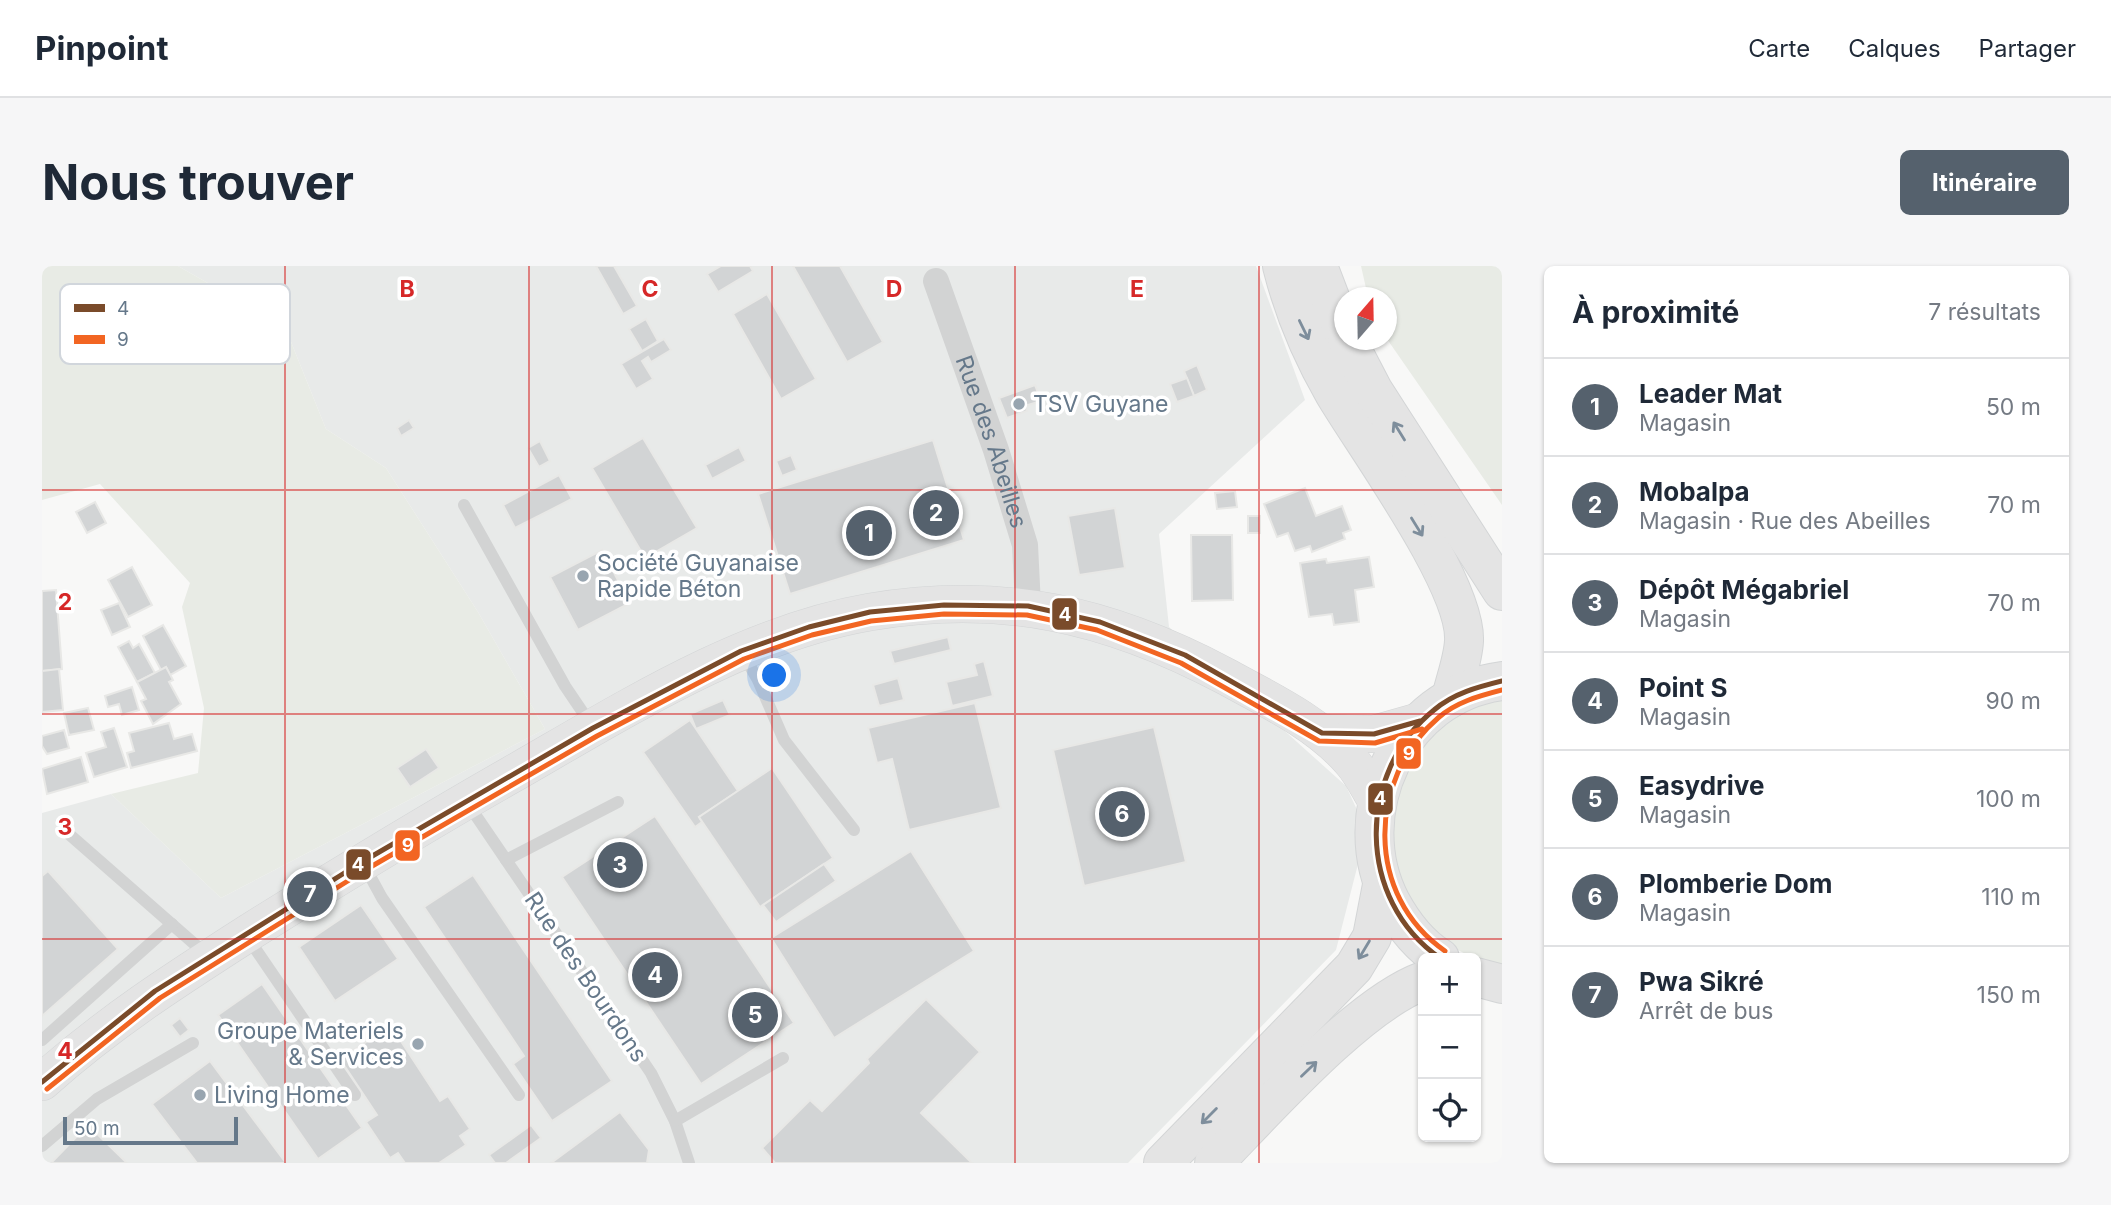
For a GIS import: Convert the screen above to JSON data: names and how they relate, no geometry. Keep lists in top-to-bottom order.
{
  "streets": {
    "street": ["Rue des Abeilles"],
    "lane": ["Rue des Bourdons"]
  },
  "places": [
    "TSV Guyane",
    "Société Guyanaise Rapide Béton",
    "Groupe Materiels & Services",
    "Living Home"
  ],
  "lines": ["transit line 4", "transit line 9"],
  "legend": ["4", "9"],
  "scale_bar": "50 m",
  "north": "top",
  "page": {
    "header": "Pinpoint",
    "nav": ["Carte", "Calques", "Partager"],
    "buttons": "Itinéraire",
    "title": "Nous trouver",
    "heading": ["À proximité", "7 résultats"],
    "list": [
      {
        "mark": "1",
        "name": "Leader Mat",
        "note": "Magasin",
        "value": "50 m"
      },
      {
        "mark": "2",
        "name": "Mobalpa",
        "note": "Magasin · Rue des Abeilles",
        "value": "70 m"
      },
      {
        "mark": "3",
        "name": "Dépôt Mégabriel",
        "note": "Magasin",
        "value": "70 m"
      },
      {
        "mark": "4",
        "name": "Point S",
        "note": "Magasin",
        "value": "90 m"
      },
      {
        "mark": "5",
        "name": "Easydrive",
        "note": "Magasin",
        "value": "100 m"
      },
      {
        "mark": "6",
        "name": "Plomberie Dom",
        "note": "Magasin",
        "value": "110 m"
      },
      {
        "mark": "7",
        "name": "Pwa Sikré",
        "note": "Arrêt de bus",
        "value": "150 m"
      }
    ],
    "pins": [
      "2",
      "1",
      "6",
      "3",
      "7",
      "4",
      "5"
    ],
    "map_buttons": ["+", "−"],
    "scale": "50 m"
  },
  "grid": {
    "columns": [
      "B",
      "C",
      "D",
      "E"
    ],
    "rows": ["2", "3", "4"]
  }
}
